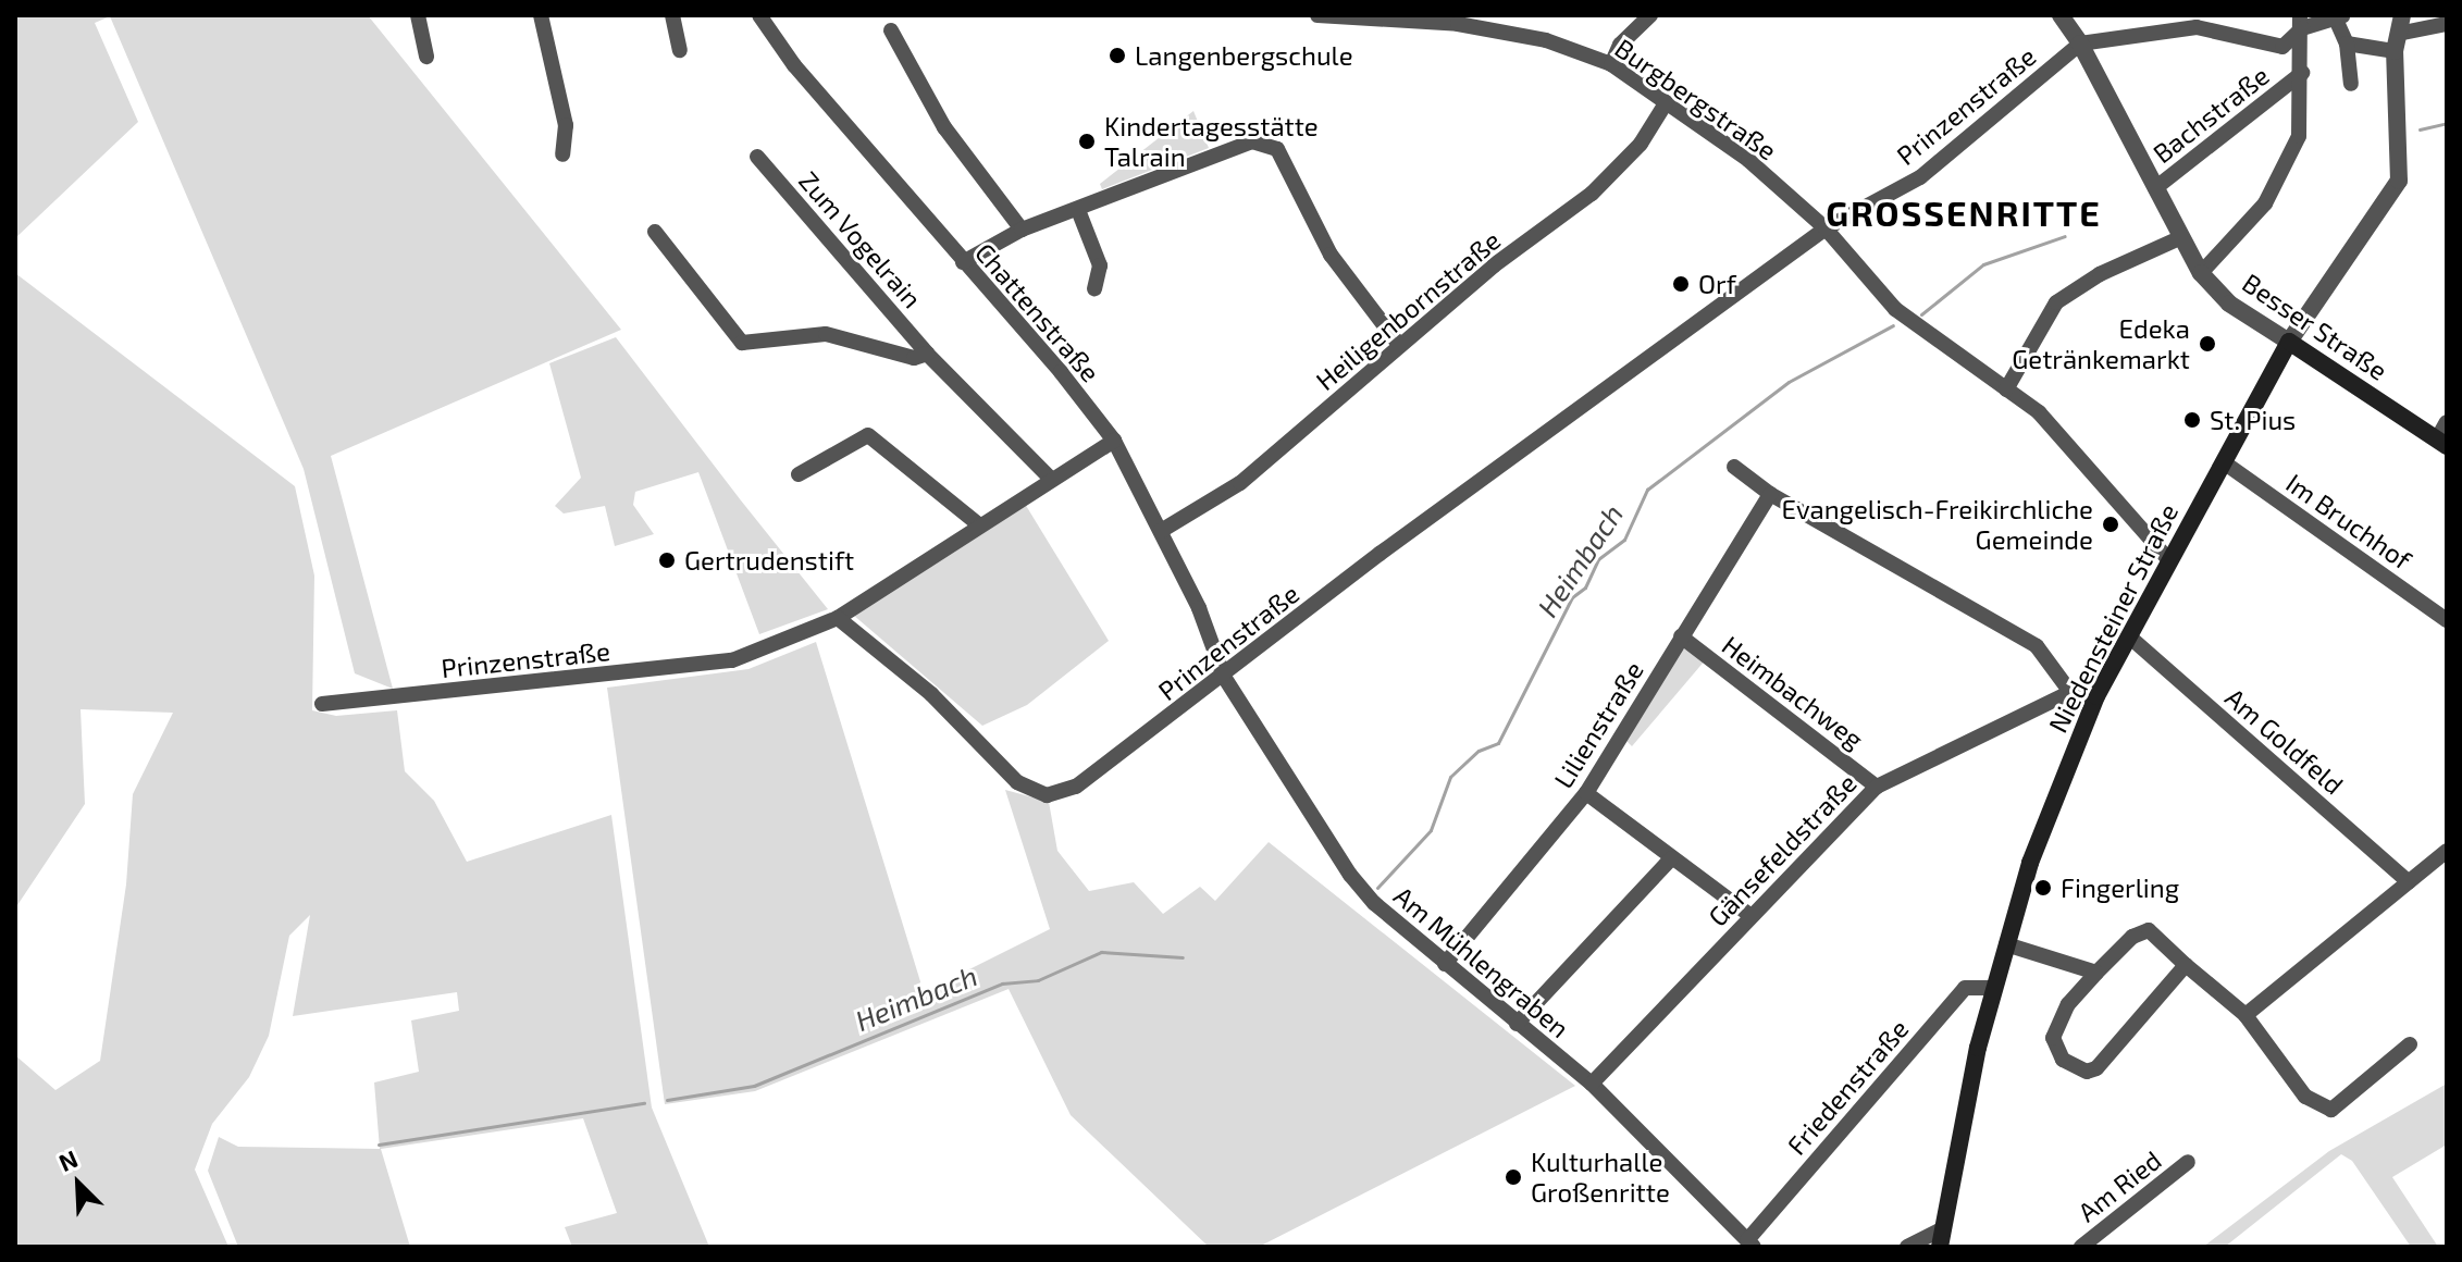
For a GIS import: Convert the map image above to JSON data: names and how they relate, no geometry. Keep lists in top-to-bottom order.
{
  "streets": {
    "main road": ["Besser Straße", "Niedensteiner Straße"],
    "street": [
      "Burgbergstraße",
      "Prinzenstraße",
      "Bachstraße",
      "Zum Vogelrain",
      "Heiligenbornstraße",
      "Chattenstraße",
      "Im Bruchhof",
      "Heimbachweg",
      "Lilienstraße",
      "Am Goldfeld",
      "Gänsefeldstraße",
      "Am Mühlengraben",
      "Friedenstraße",
      "Am Ried"
    ]
  },
  "crossings": [
    ["Burgbergstraße", "Prinzenstraße"],
    ["Burgbergstraße", "Heiligenbornstraße"],
    ["Burgbergstraße", "Niedensteiner Straße"],
    ["Prinzenstraße", "Chattenstraße"],
    ["Prinzenstraße", "Besser Straße"],
    ["Prinzenstraße", "Am Mühlengraben"],
    ["Bachstraße", "Besser Straße"],
    ["Heiligenbornstraße", "Chattenstraße"],
    ["Chattenstraße", "Am Mühlengraben"],
    ["Besser Straße", "Niedensteiner Straße"],
    ["Im Bruchhof", "Niedensteiner Straße"],
    ["Niedensteiner Straße", "Am Goldfeld"],
    ["Niedensteiner Straße", "Friedenstraße"],
    ["Heimbachweg", "Lilienstraße"],
    ["Heimbachweg", "Gänsefeldstraße"],
    ["Lilienstraße", "Am Mühlengraben"],
    ["Gänsefeldstraße", "Am Mühlengraben"],
    ["Am Mühlengraben", "Friedenstraße"]
  ],
  "districts": ["GROSSENRITTE"],
  "water": ["Heimbach"],
  "places": [
    "Langenbergschule",
    "Kindertagesstätte Talrain",
    "Orf",
    "Edeka Getränkemarkt",
    "St. Pius",
    "Evangelisch-Freikirchliche Gemeinde",
    "Gertrudenstift",
    "Fingerling",
    "Kulturhalle Großenritte"
  ],
  "north": "top left"
}
